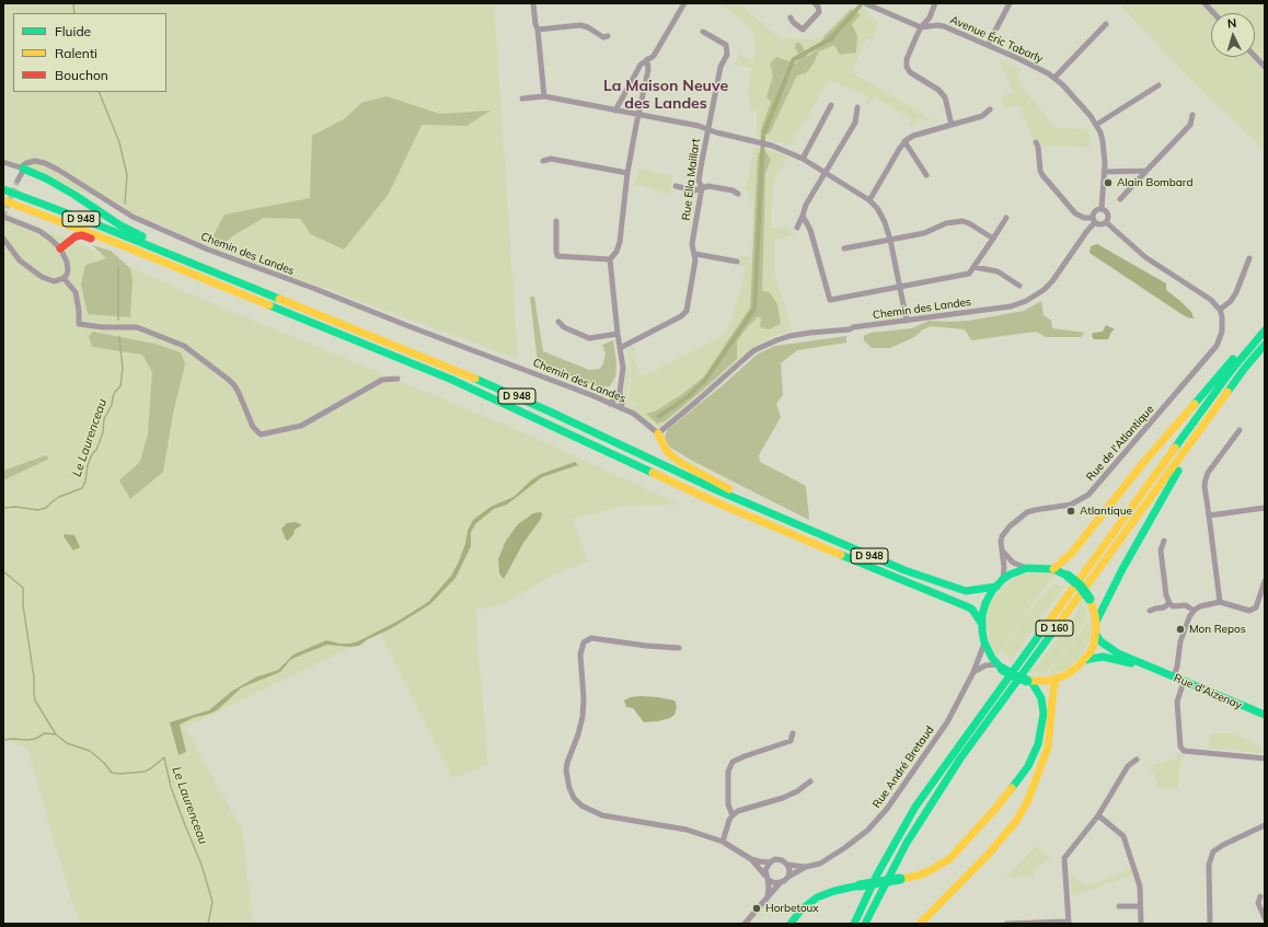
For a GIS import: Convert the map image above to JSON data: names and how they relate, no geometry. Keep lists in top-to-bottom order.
{
  "streets": {
    "main road": ["D 948", "D 160", "Rue d'Aizenay"],
    "street": [
      "Avenue Éric Tabarly",
      "Rue Ella Maillart",
      "Chemin des Landes",
      "Rue de l'Atlantique",
      "Rue André Bretaud"
    ]
  },
  "crossings": [
    ["Avenue Éric Tabarly", "Chemin des Landes"],
    ["D 948", "Rue de l'Atlantique"],
    ["D 948", "Rue d'Aizenay"],
    ["D 948", "Rue André Bretaud"],
    ["Rue de l'Atlantique", "Rue d'Aizenay"],
    ["Rue de l'Atlantique", "Rue André Bretaud"],
    ["Rue d'Aizenay", "Rue André Bretaud"]
  ],
  "districts": ["La Maison Neuve des Landes"],
  "water": ["Le Laurenceau"],
  "places": [
    "Alain Bombard",
    "Atlantique",
    "Mon Repos",
    "Horbetoux"
  ],
  "legend": ["Fluide", "Ralenti", "Bouchon"],
  "north": "top"
}
